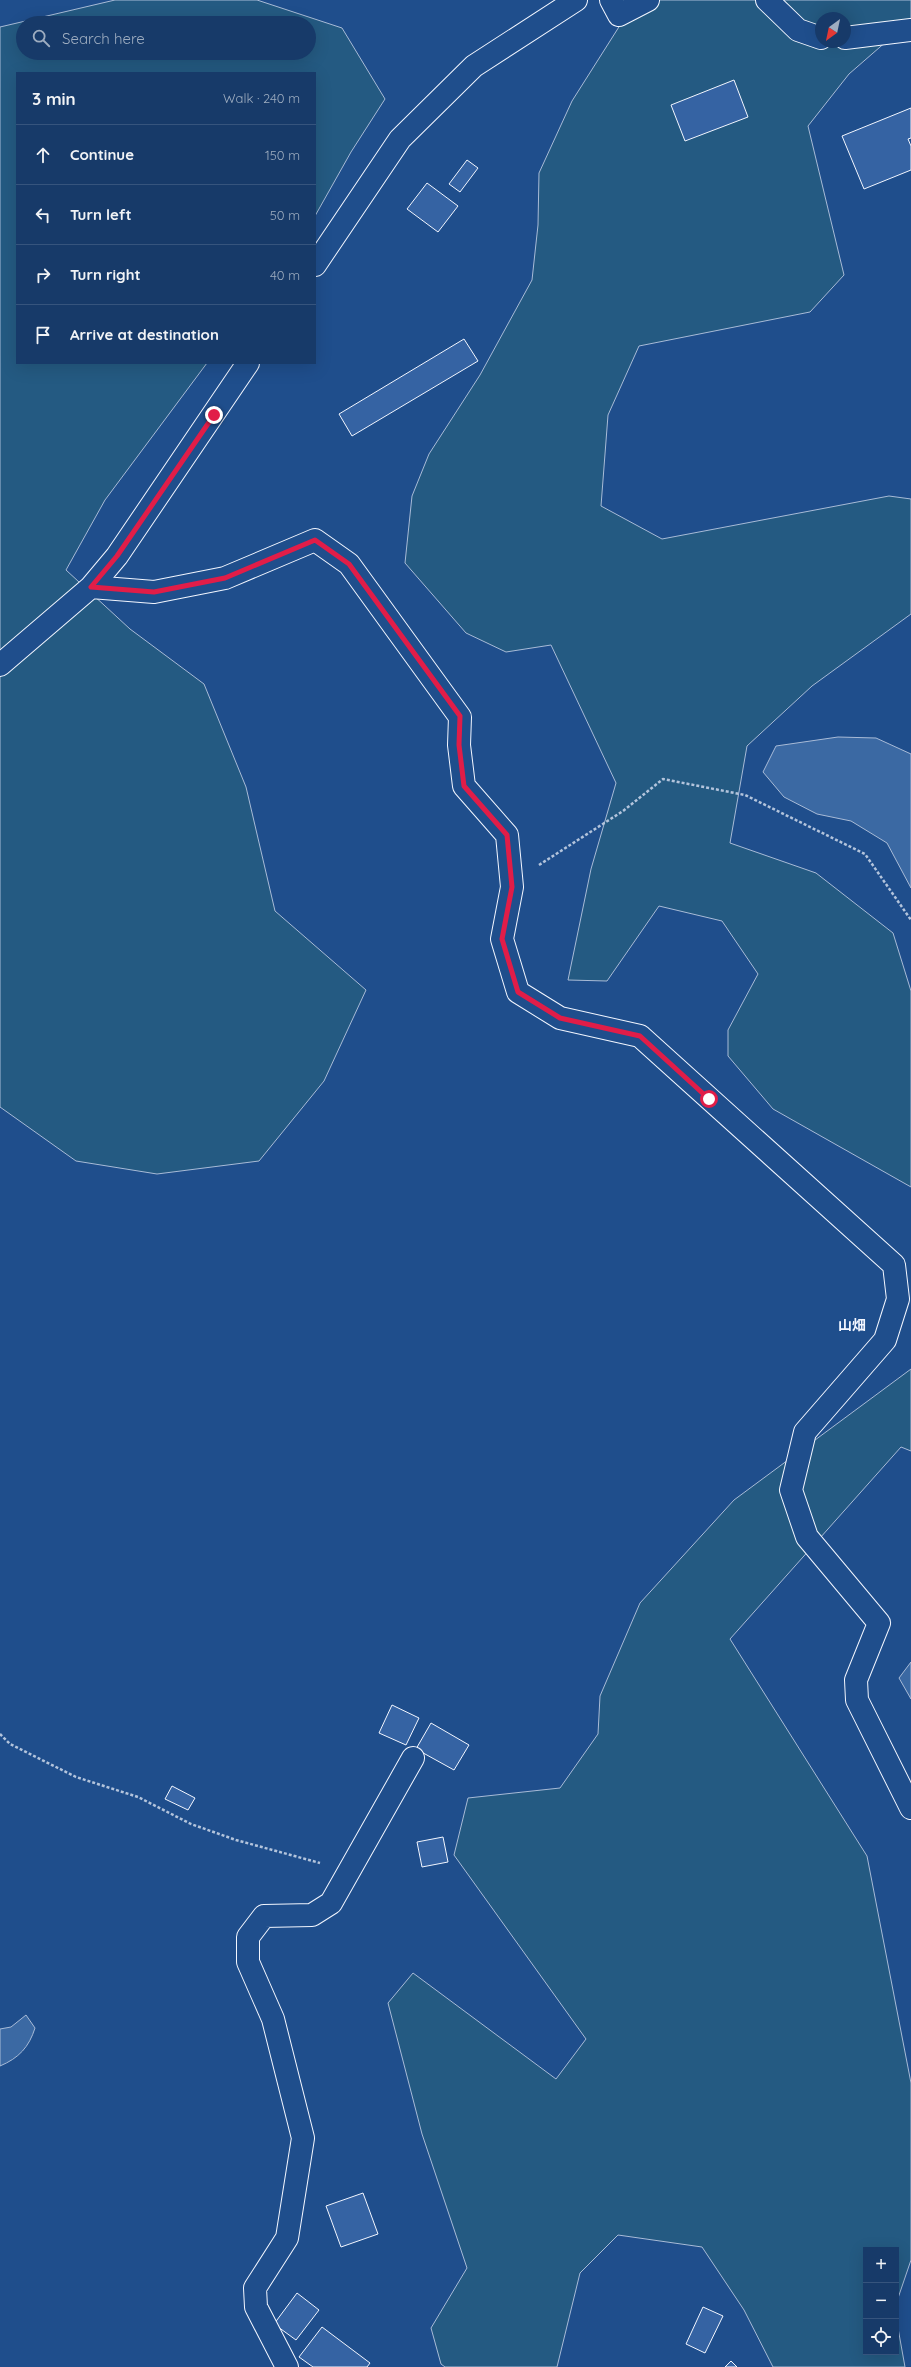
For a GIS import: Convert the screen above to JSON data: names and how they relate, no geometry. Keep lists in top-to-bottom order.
{
  "districts": ["山畑"],
  "north": "bottom left",
  "page": {
    "search": "Search here",
    "heading": ["3 min", "Walk · 240 m"],
    "list": [
      ["Continue", "150 m"],
      ["Turn left", "50 m"],
      ["Turn right", "40 m"],
      "Arrive at destination"
    ],
    "map_buttons": ["+", "−"]
  }
}
